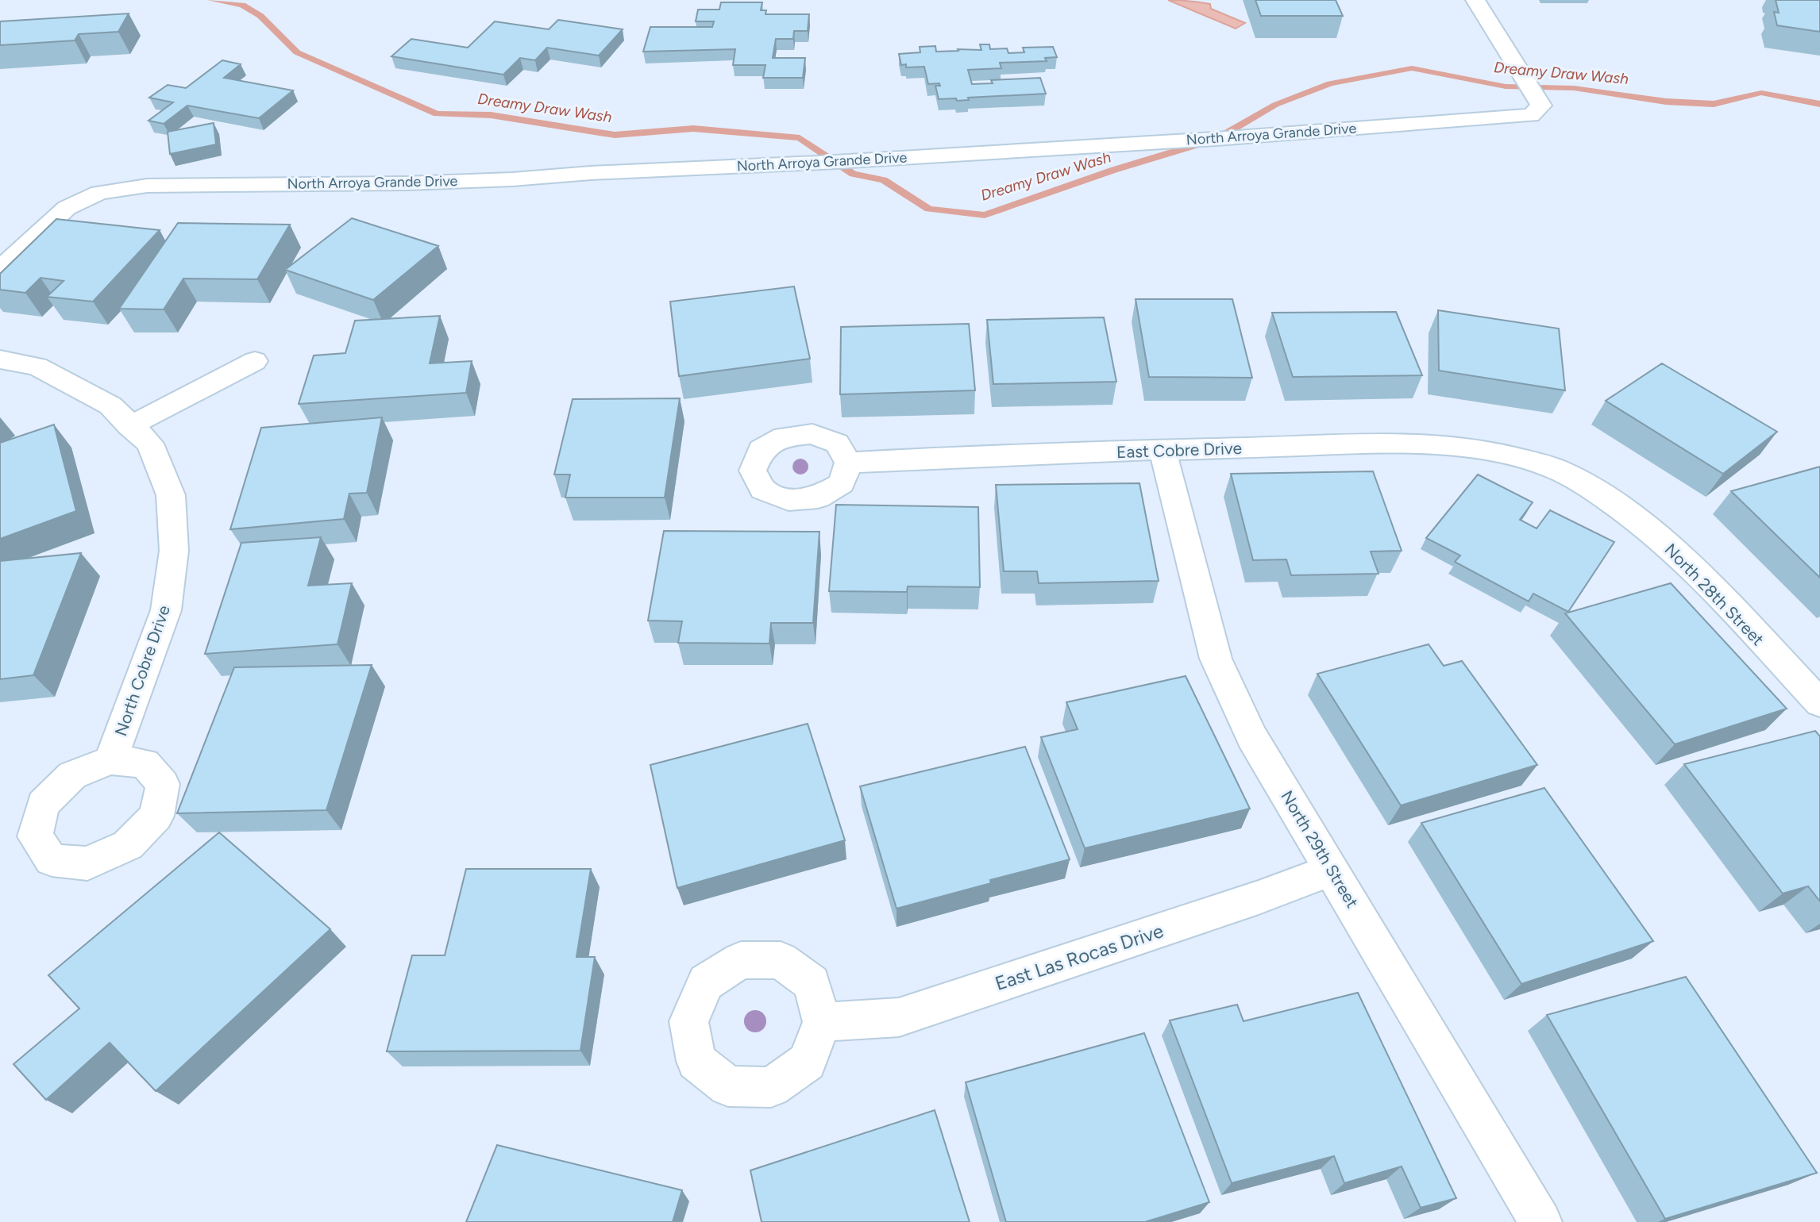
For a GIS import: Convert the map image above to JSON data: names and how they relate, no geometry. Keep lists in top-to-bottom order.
{
  "streets": {
    "street": [
      "North Arroya Grande Drive",
      "East Cobre Drive",
      "North 28th Street",
      "North Cobre Drive",
      "North 29th Street",
      "East Las Rocas Drive"
    ]
  },
  "crossings": [
    ["East Cobre Drive", "North 28th Street"],
    ["East Cobre Drive", "North 29th Street"],
    ["North 29th Street", "East Las Rocas Drive"]
  ],
  "water": ["Dreamy Draw Wash"]
}
